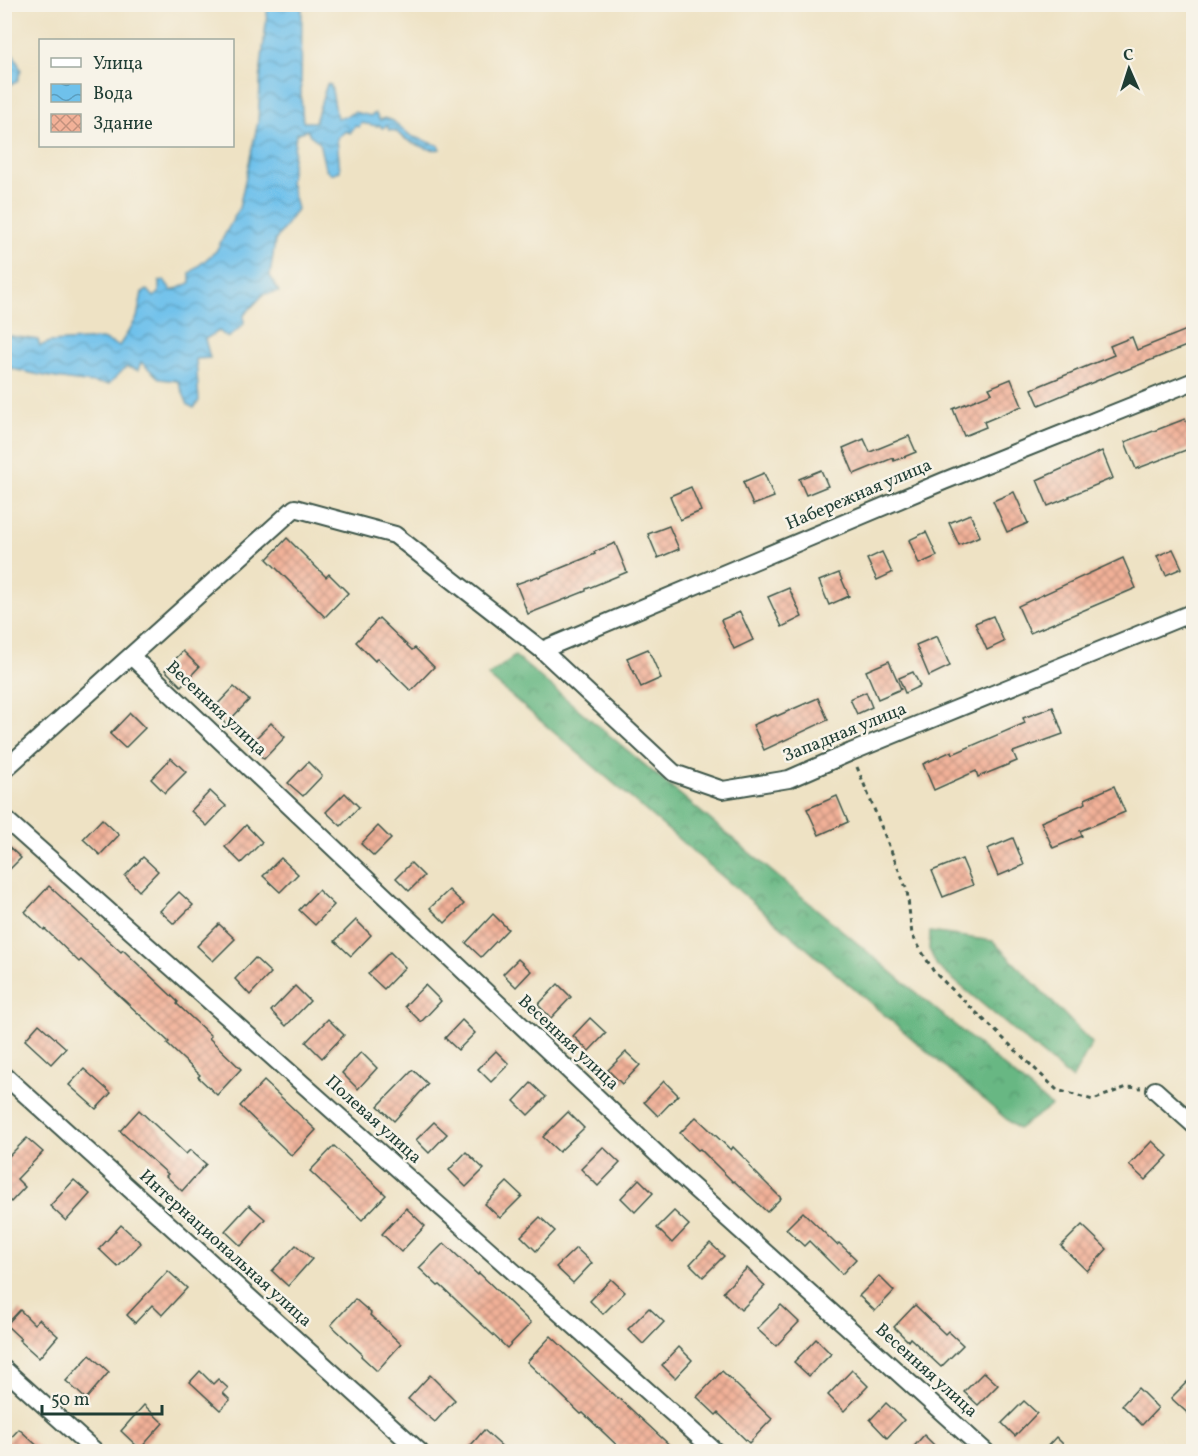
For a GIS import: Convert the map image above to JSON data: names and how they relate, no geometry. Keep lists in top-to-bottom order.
{
  "streets": {
    "street": [
      "Набережная улица",
      "Весенняя улица",
      "Западная улица",
      "Полевая улица",
      "Интернациональная улица"
    ]
  },
  "crossings": [
    ["Набережная улица", "Западная улица"],
    ["Весенняя улица", "Западная улица"]
  ],
  "legend": ["Улица", "Вода", "Здание"],
  "scale_bar": "50 m",
  "north": "top"
}
